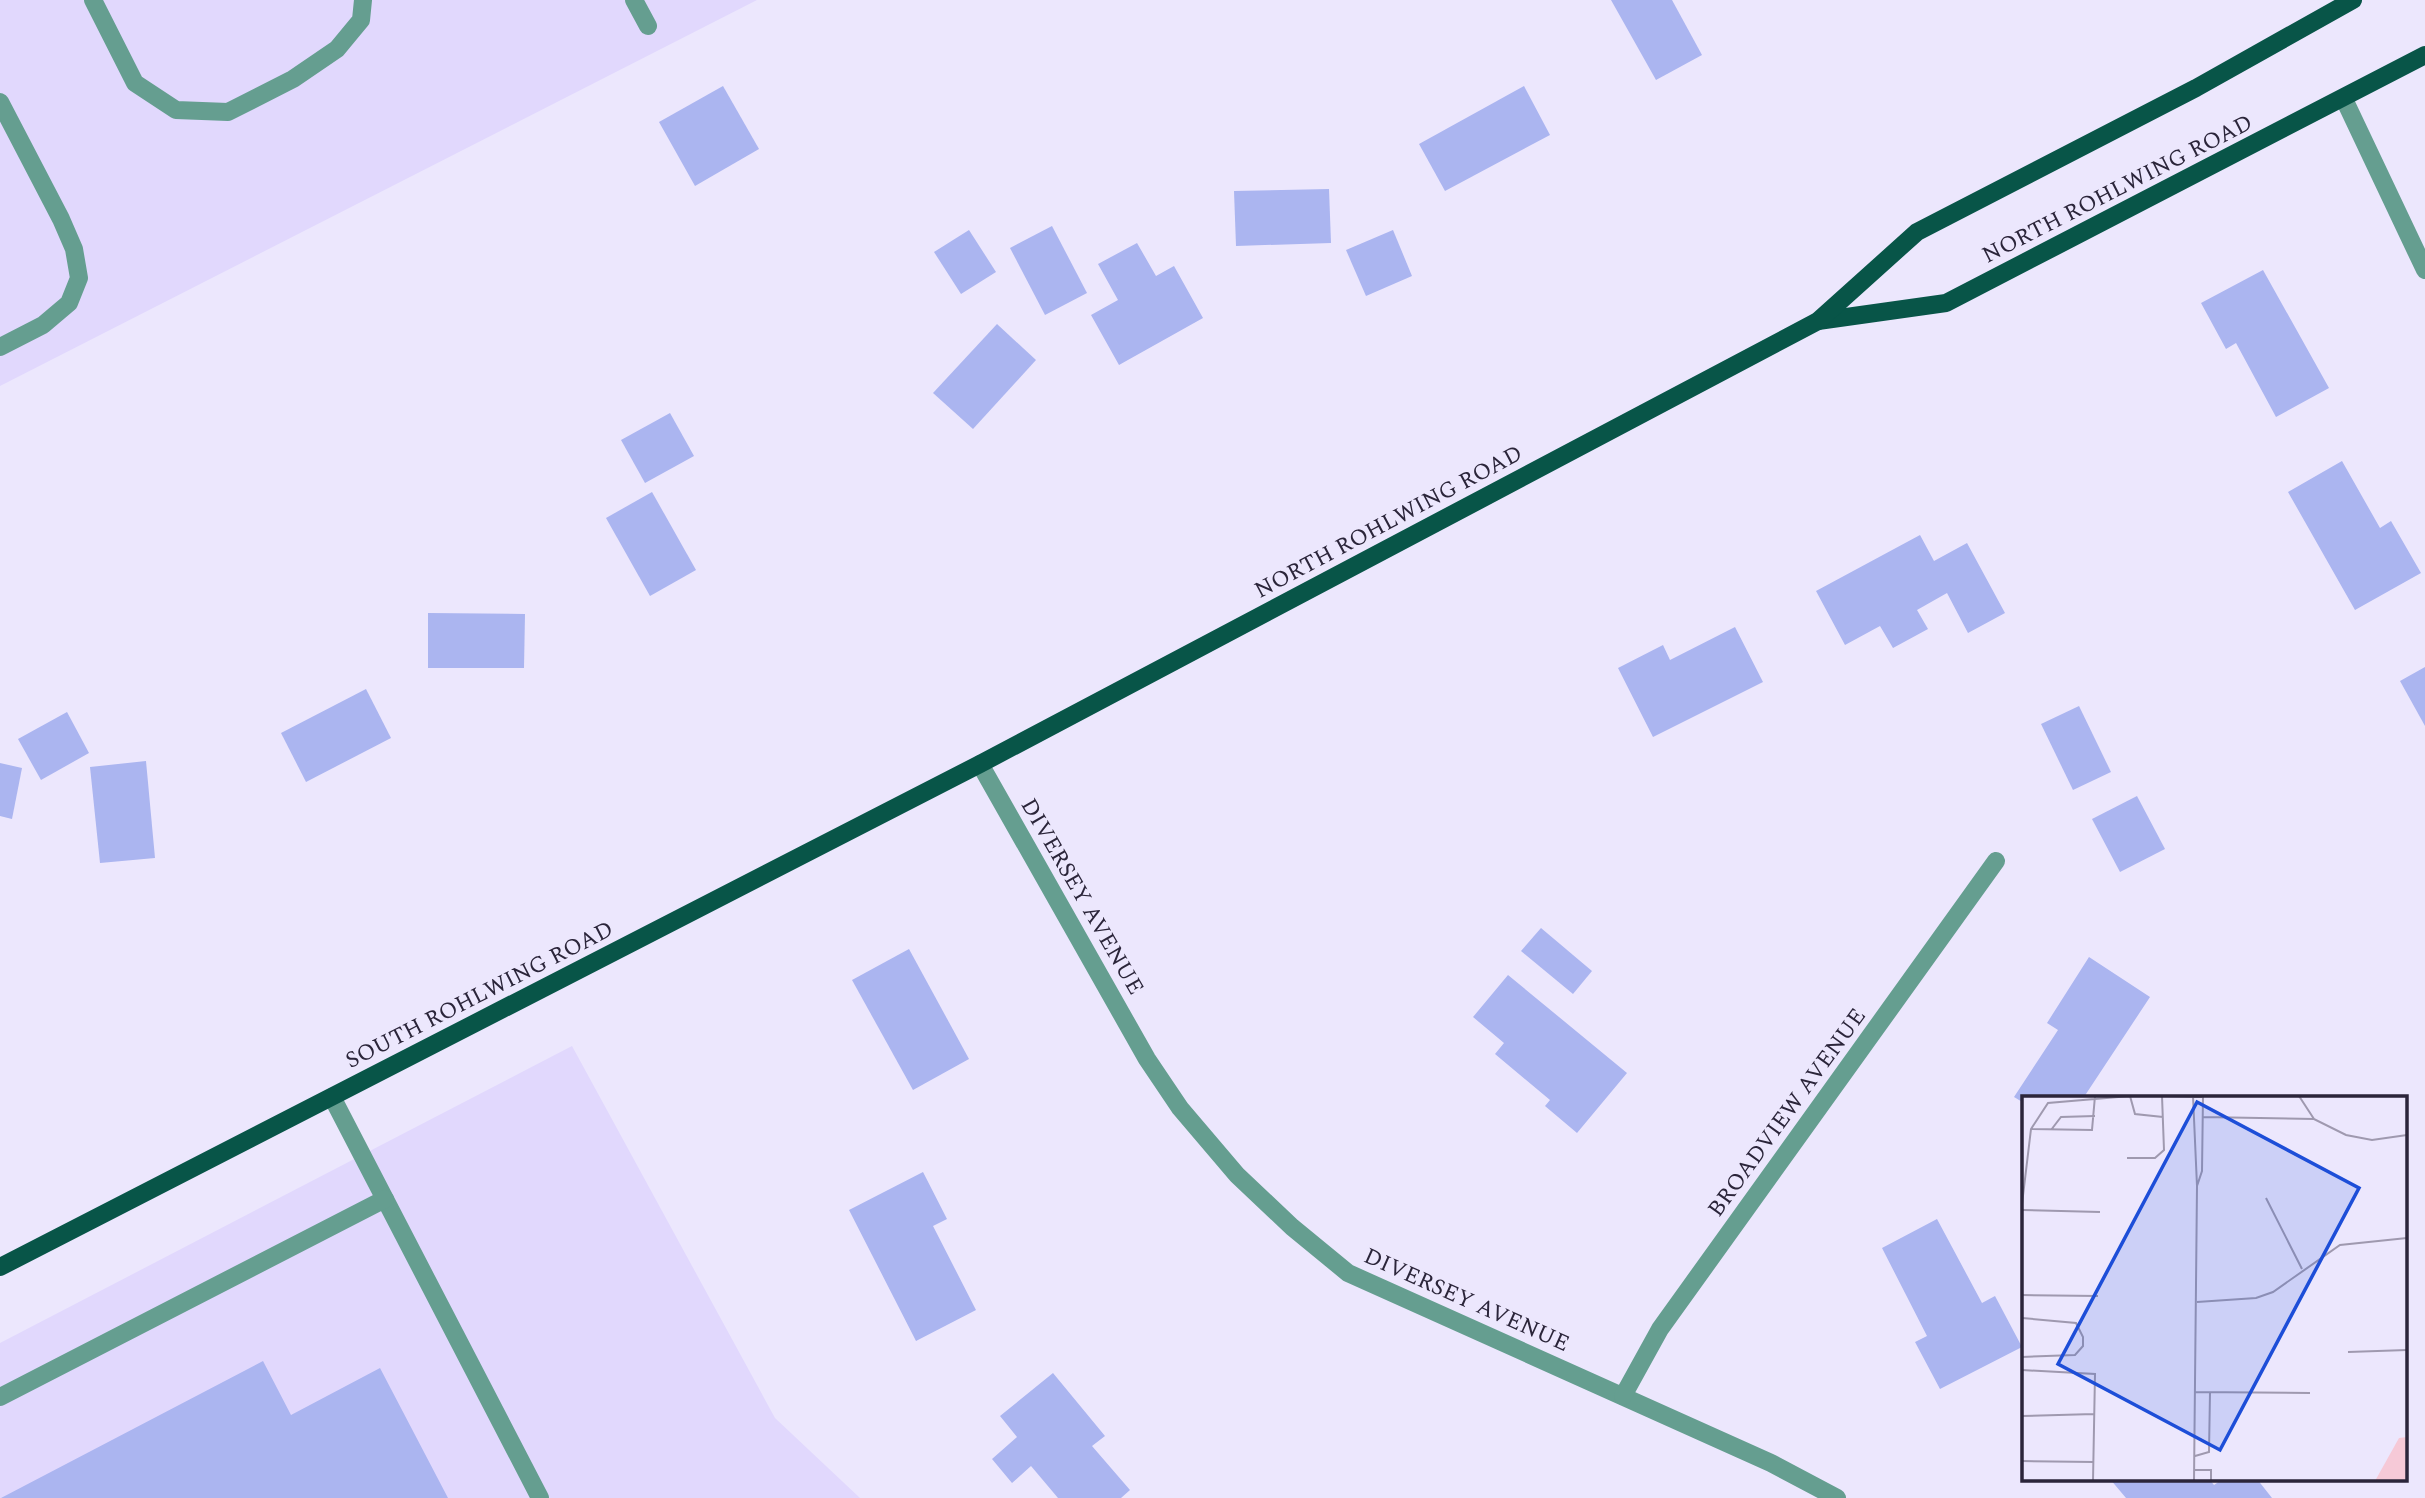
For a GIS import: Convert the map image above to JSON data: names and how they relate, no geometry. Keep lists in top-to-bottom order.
{
  "streets": {
    "main road": ["NORTH ROHLWING ROAD", "SOUTH ROHLWING ROAD"],
    "street": ["DIVERSEY AVENUE", "BROADVIEW AVENUE"]
  },
  "crossings": [
    ["NORTH ROHLWING ROAD", "DIVERSEY AVENUE"],
    ["NORTH ROHLWING ROAD", "SOUTH ROHLWING ROAD"],
    ["DIVERSEY AVENUE", "SOUTH ROHLWING ROAD"],
    ["DIVERSEY AVENUE", "BROADVIEW AVENUE"]
  ]
}
